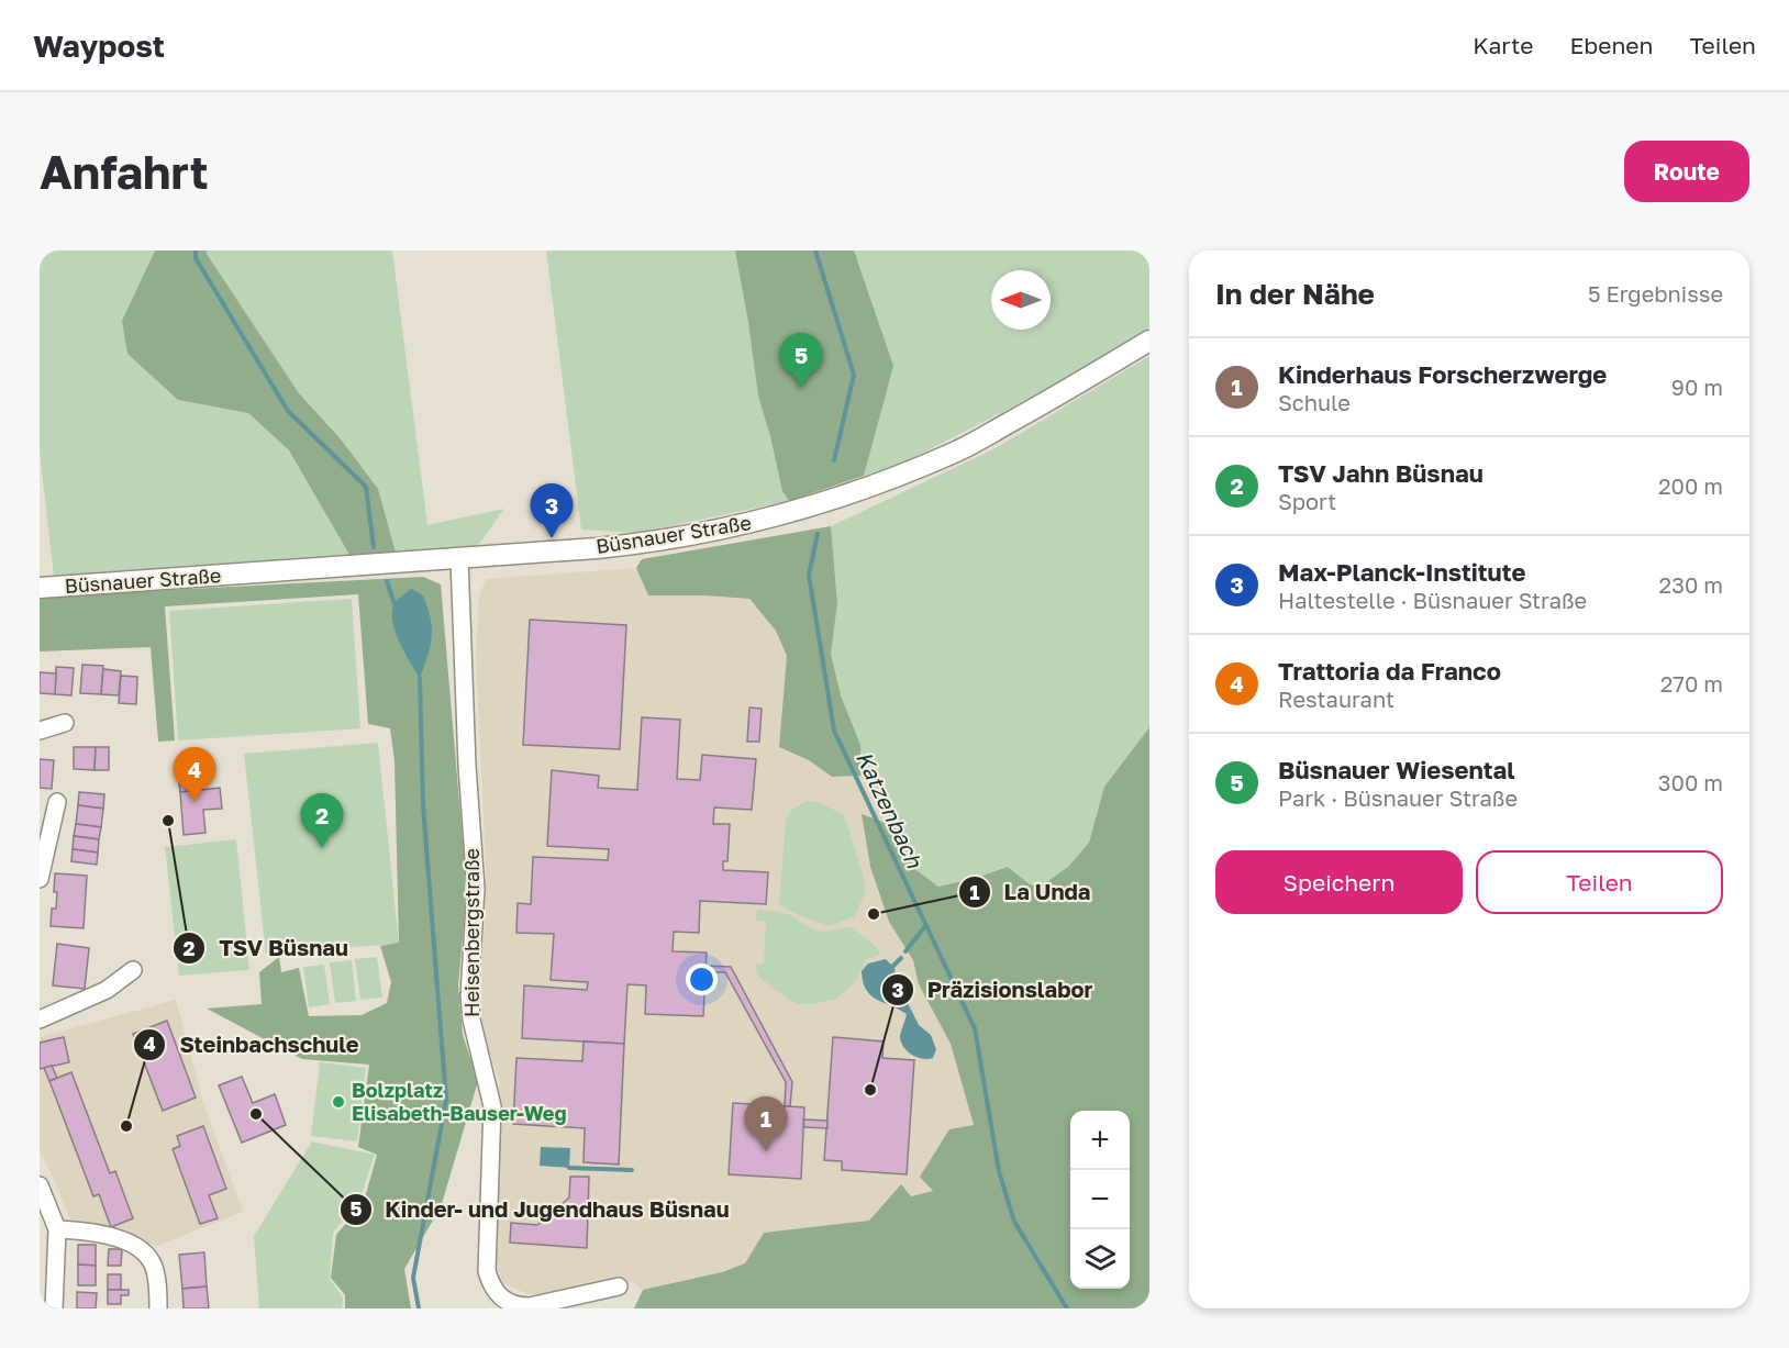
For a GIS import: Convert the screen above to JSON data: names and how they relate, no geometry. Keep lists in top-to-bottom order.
{
  "streets": {
    "street": ["Büsnauer Straße", "Heisenbergstraße"]
  },
  "crossings": [
    ["Büsnauer Straße", "Heisenbergstraße"]
  ],
  "water": ["Katzenbach"],
  "places": [
    "TSV Büsnau",
    "La Unda",
    "Präzisionslabor",
    "Bolzplatz Elisabeth-Bauser-Weg",
    "Kinder- und Jugendhaus Büsnau",
    "Steinbachschule"
  ],
  "north": "left",
  "page": {
    "header": "Waypost",
    "nav": ["Karte", "Ebenen", "Teilen"],
    "buttons": [
      "Route",
      ["Speichern", "Teilen"]
    ],
    "title": "Anfahrt",
    "heading": ["In der Nähe", "5 Ergebnisse"],
    "pins": [
      "5",
      "3",
      "4",
      "2",
      "1"
    ],
    "list": [
      {
        "mark": "1",
        "name": "Kinderhaus Forscherzwerge",
        "note": "Schule",
        "value": "90 m"
      },
      {
        "mark": "2",
        "name": "TSV Jahn Büsnau",
        "note": "Sport",
        "value": "200 m"
      },
      {
        "mark": "3",
        "name": "Max-Planck-Institute",
        "note": "Haltestelle · Büsnauer Straße",
        "value": "230 m"
      },
      {
        "mark": "4",
        "name": "Trattoria da Franco",
        "note": "Restaurant",
        "value": "270 m"
      },
      {
        "mark": "5",
        "name": "Büsnauer Wiesental",
        "note": "Park · Büsnauer Straße",
        "value": "300 m"
      }
    ],
    "map_buttons": ["+", "−"]
  }
}
